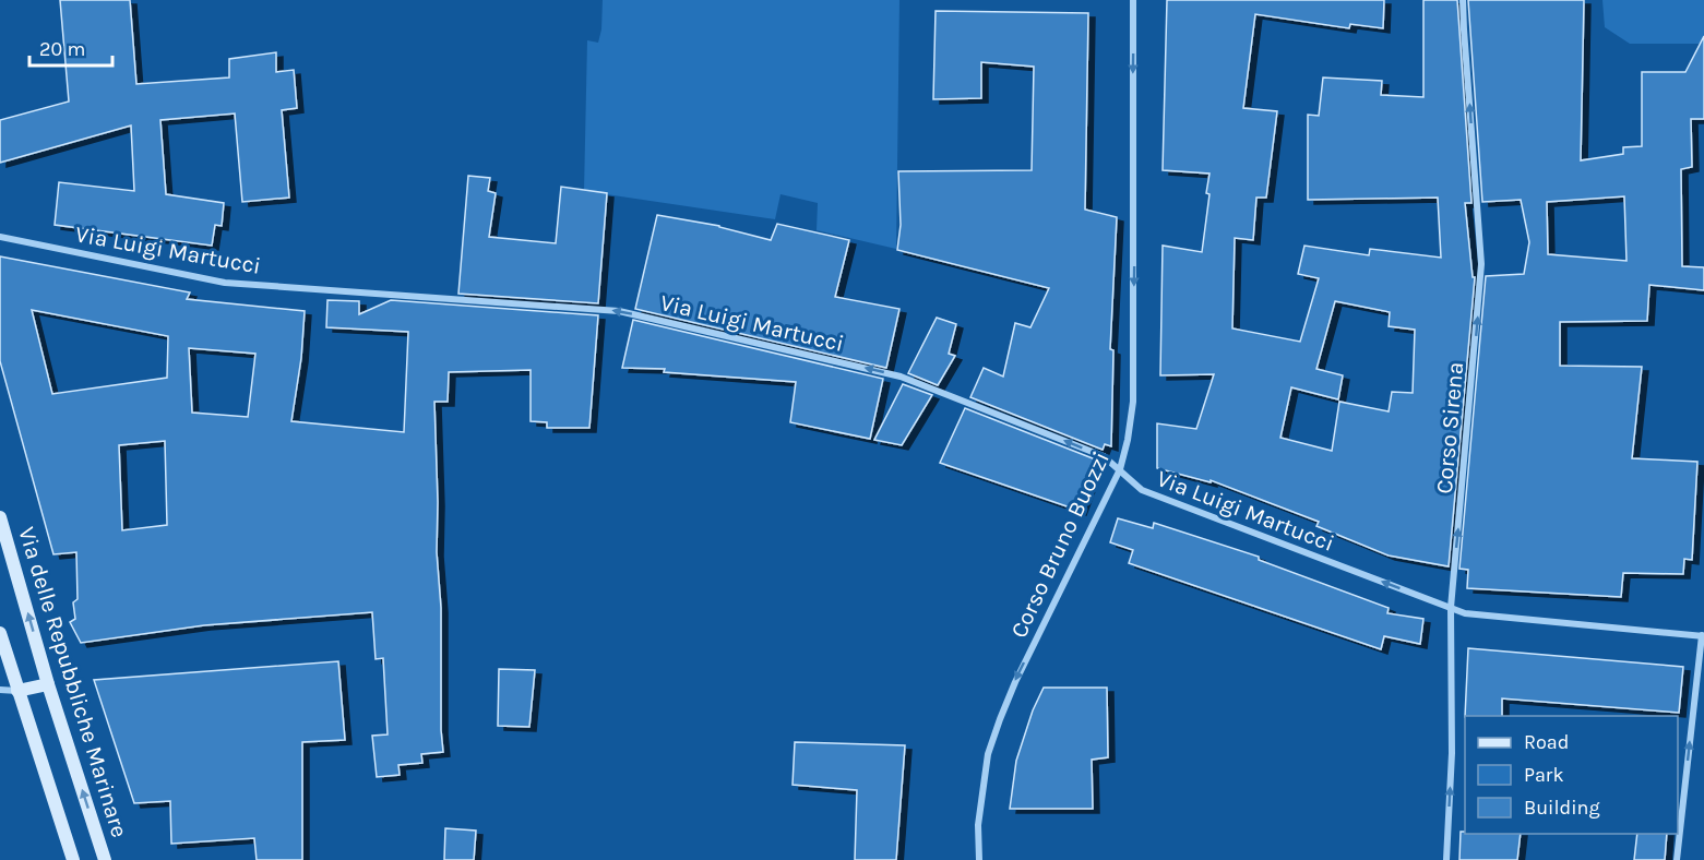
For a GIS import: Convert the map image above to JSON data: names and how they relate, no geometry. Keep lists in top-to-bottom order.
{
  "streets": {
    "main road": ["Via delle Repubbliche Marinare"],
    "street": ["Via Luigi Martucci", "Corso Sirena", "Corso Bruno Buozzi"]
  },
  "crossings": [
    ["Via Luigi Martucci", "Corso Sirena"],
    ["Via Luigi Martucci", "Corso Bruno Buozzi"]
  ],
  "one_way": ["Via Luigi Martucci", "Corso Sirena", "Corso Bruno Buozzi"],
  "legend": ["Road", "Park", "Building"],
  "scale_bar": "20 m"
}
